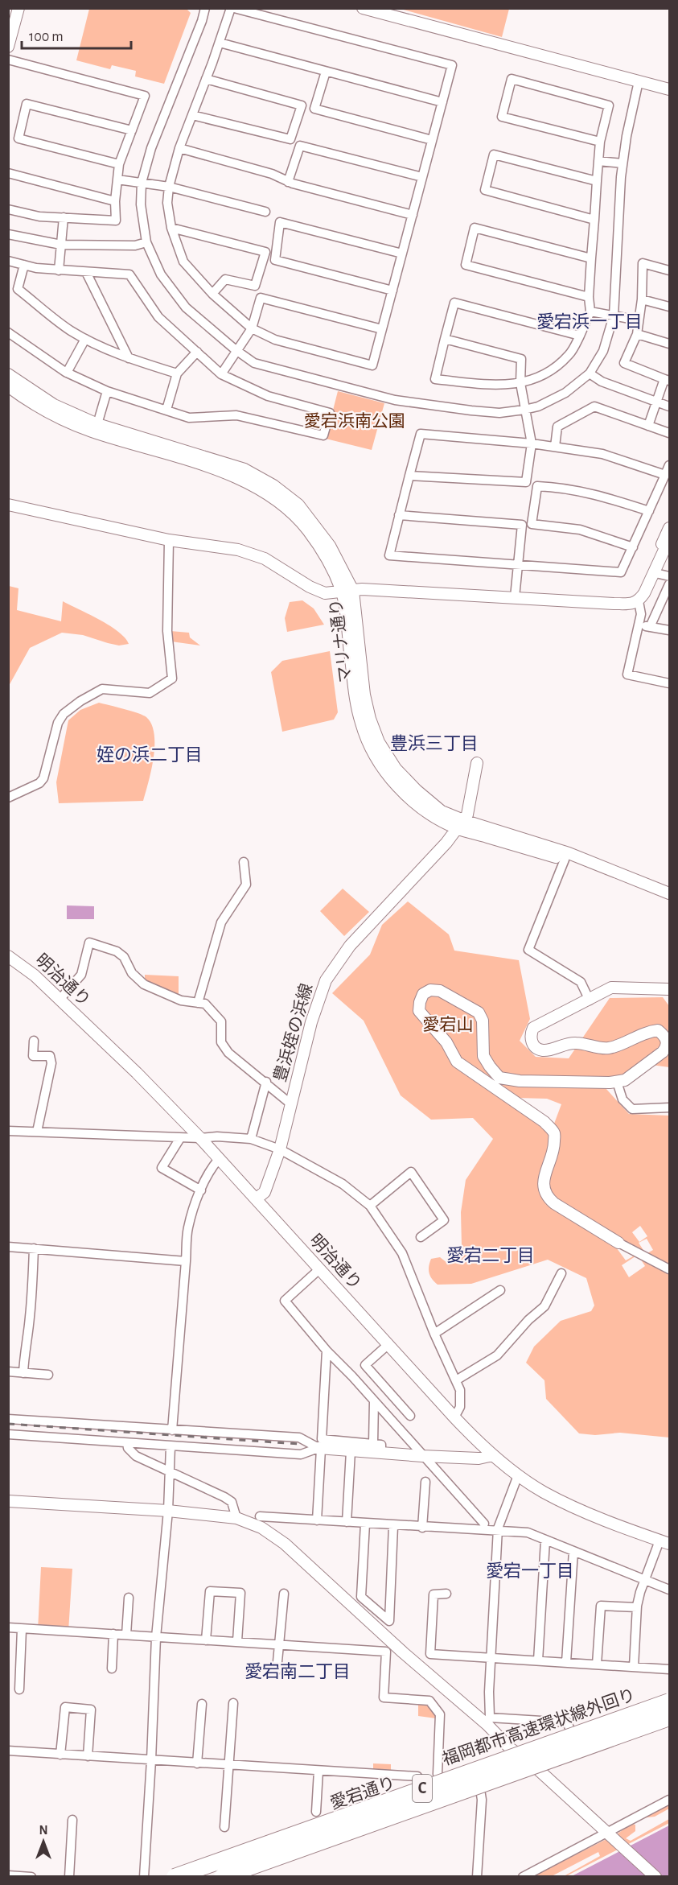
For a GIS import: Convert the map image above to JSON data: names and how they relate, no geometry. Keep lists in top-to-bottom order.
{
  "streets": {
    "highway": ["福岡都市高速環状線外回り", "C"],
    "street": [
      "マリナ通り",
      "明治通り",
      "豊浜姪の浜線",
      "愛宕通り"
    ]
  },
  "crossings": [
    ["マリナ通り", "豊浜姪の浜線"],
    ["明治通り", "豊浜姪の浜線"],
    ["福岡都市高速環状線外回り", "愛宕通り"],
    ["C", "愛宕通り"]
  ],
  "districts": [
    "愛宕浜一丁目",
    "豊浜三丁目",
    "姪の浜二丁目",
    "愛宕二丁目",
    "愛宕一丁目",
    "愛宕南二丁目"
  ],
  "parks": ["愛宕浜南公園", "愛宕山"],
  "scale_bar": "100 m",
  "north": "top"
}
